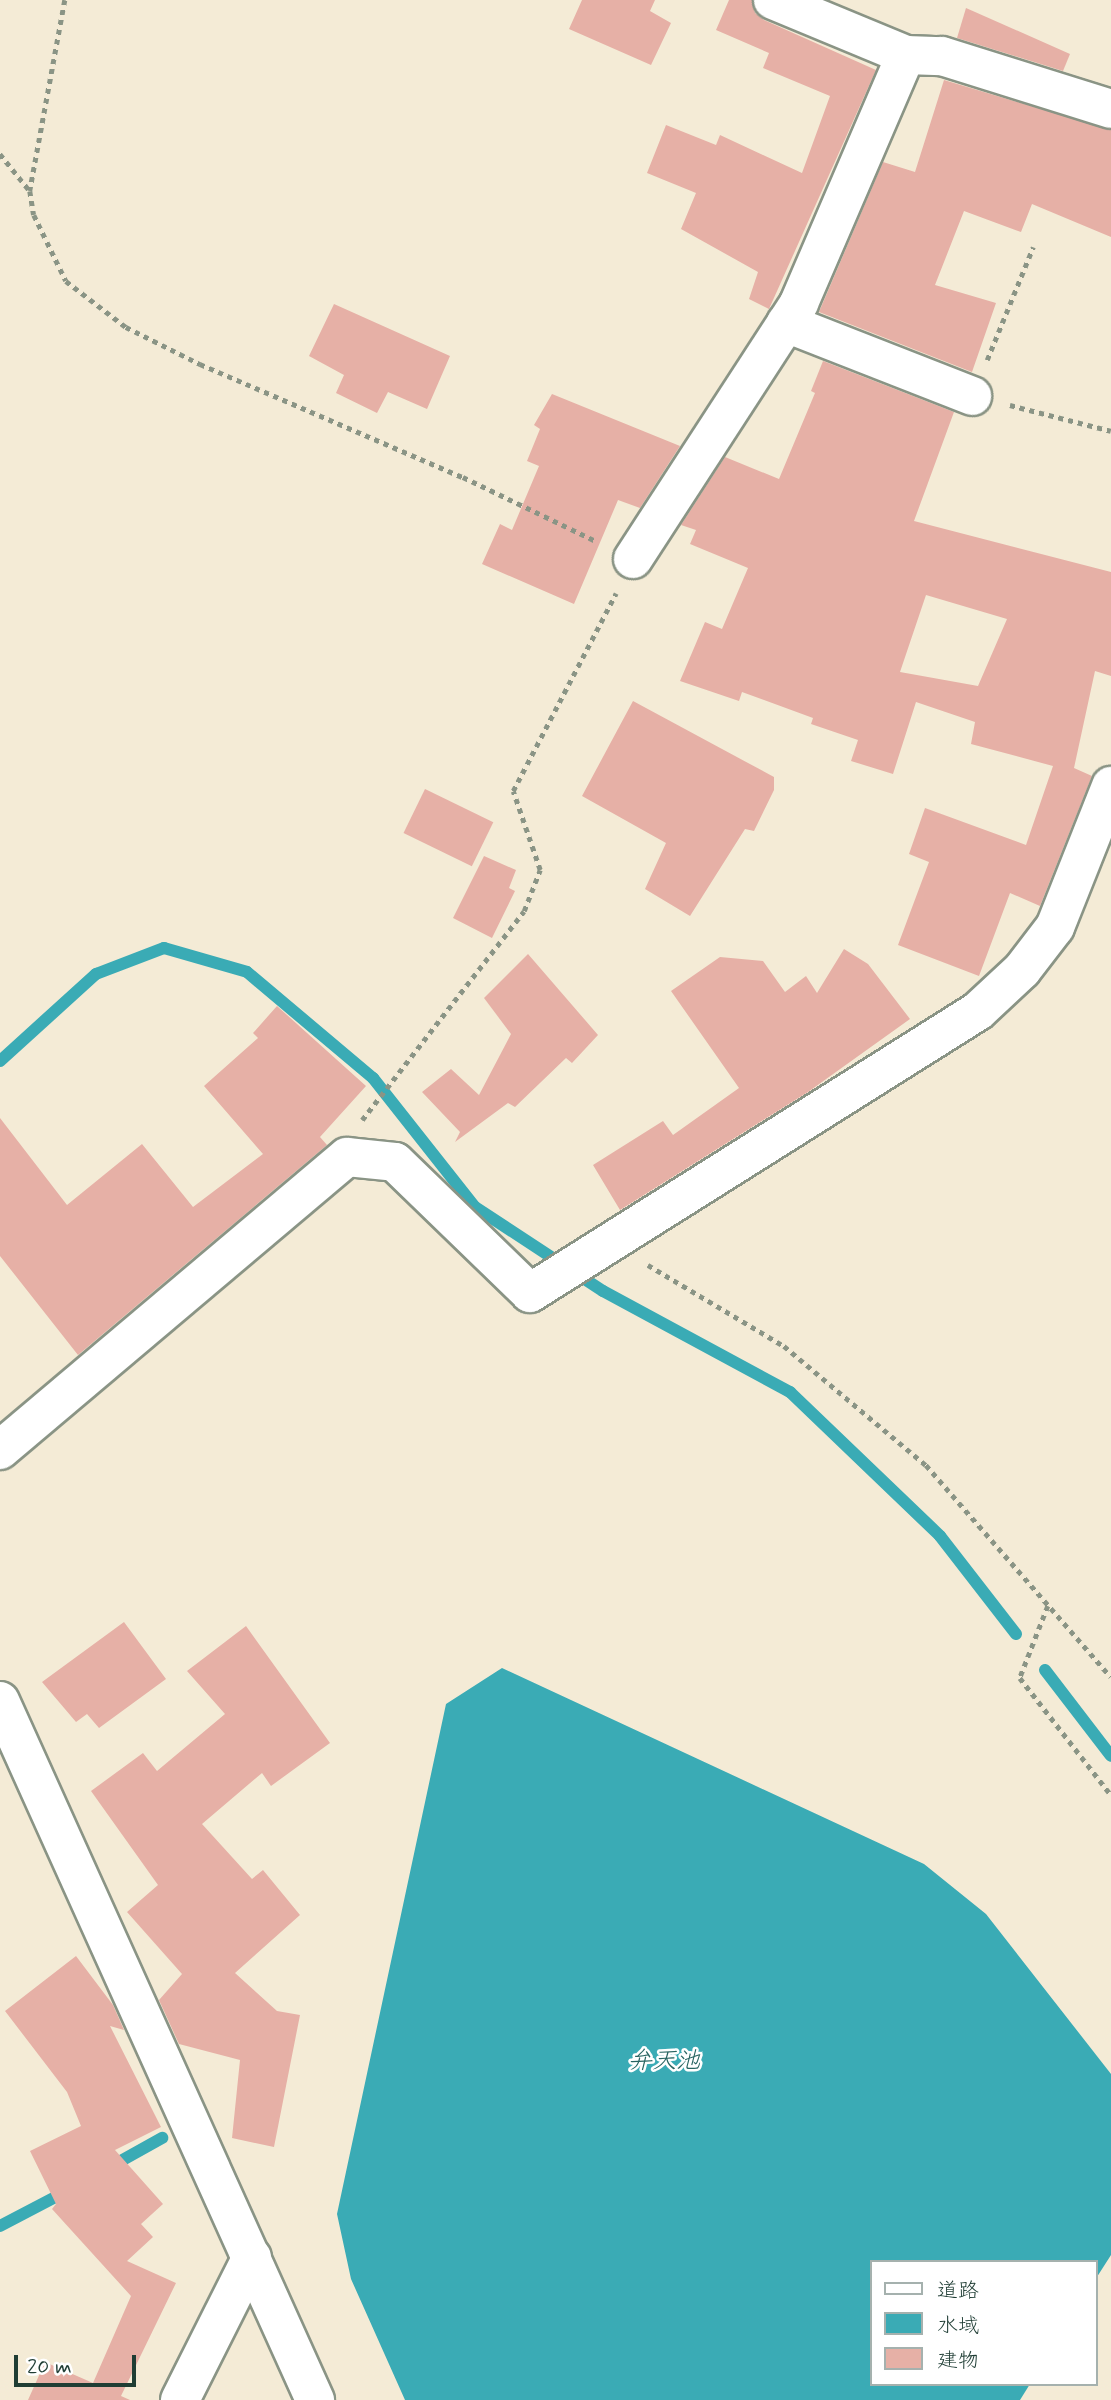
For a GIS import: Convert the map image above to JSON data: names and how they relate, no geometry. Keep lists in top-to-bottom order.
{
  "water": ["弁天池"],
  "legend": ["道路", "水域", "建物"],
  "scale_bar": "20 m"
}
